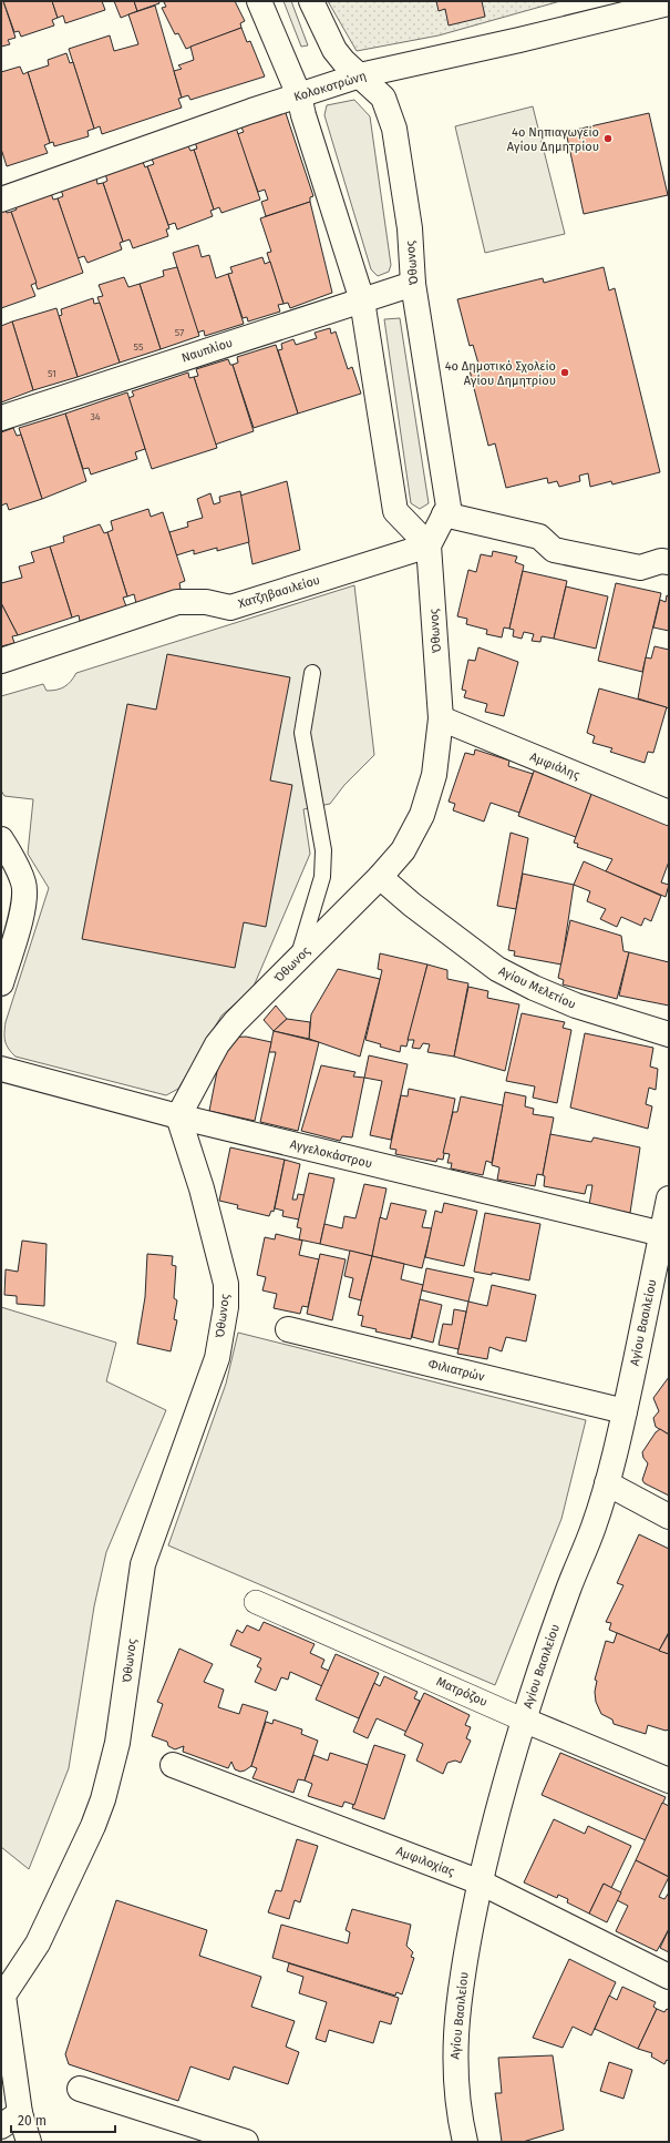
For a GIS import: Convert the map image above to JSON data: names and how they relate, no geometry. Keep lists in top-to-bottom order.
{
  "streets": {
    "street": [
      "Κολοκοτρώνη",
      "Όθωνος",
      "Ναυπλίου",
      "Χατζηβασιλείου",
      "Αμφιάλης",
      "Αγίου Μελετίου",
      "Αγγελοκάστρου",
      "Αγίου Βασιλείου",
      "Φιλιατρών",
      "Ματρόζου",
      "Αμφιλοχίας"
    ]
  },
  "crossings": [
    ["Κολοκοτρώνη", "Όθωνος"],
    ["Όθωνος", "Ναυπλίου"],
    ["Όθωνος", "Χατζηβασιλείου"],
    ["Όθωνος", "Αμφιάλης"],
    ["Όθωνος", "Αγίου Μελετίου"],
    ["Όθωνος", "Αγγελοκάστρου"],
    ["Αγγελοκάστρου", "Αγίου Βασιλείου"],
    ["Αγίου Βασιλείου", "Φιλιατρών"],
    ["Αγίου Βασιλείου", "Ματρόζου"],
    ["Αγίου Βασιλείου", "Αμφιλοχίας"]
  ],
  "places": ["4ο Νηπιαγωγείο Αγίου Δημητρίου", "4ο Δημοτικό Σχολείο Αγίου Δημητρίου"],
  "house_numbers": [
    "57",
    "55",
    "51",
    "34"
  ],
  "scale_bar": "20 m"
}
